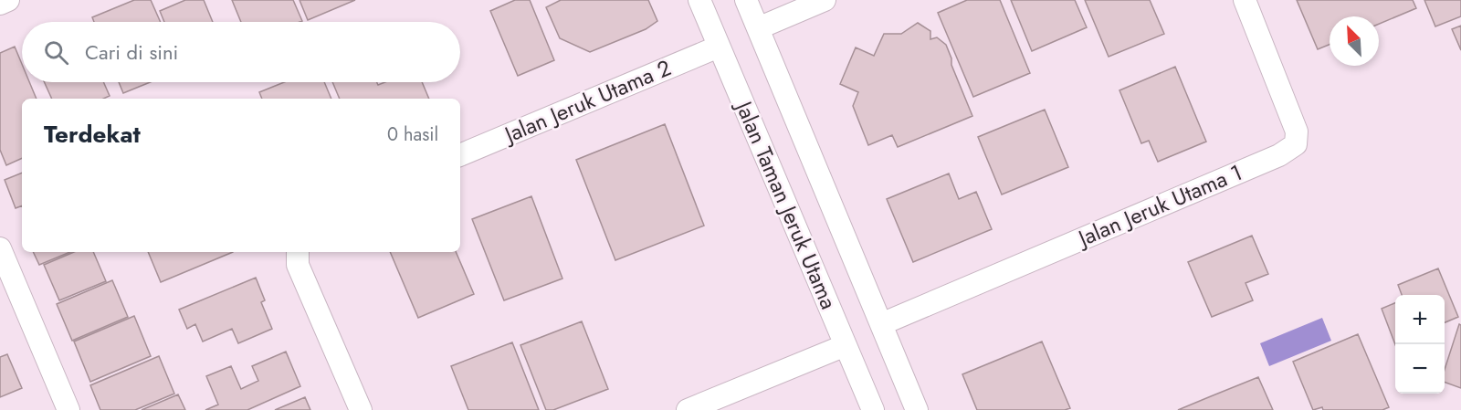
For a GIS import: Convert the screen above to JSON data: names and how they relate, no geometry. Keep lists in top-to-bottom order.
{
  "streets": {
    "street": ["Jalan Jeruk Utama 2", "Jalan Taman Jeruk Utama", "Jalan Jeruk Utama 1"]
  },
  "crossings": [
    ["Jalan Jeruk Utama 2", "Jalan Taman Jeruk Utama"],
    ["Jalan Taman Jeruk Utama", "Jalan Jeruk Utama 1"]
  ],
  "north": "top left",
  "page": {
    "search": "Cari di sini",
    "heading": ["Terdekat", "0 hasil"],
    "map_buttons": ["+", "−"]
  }
}
